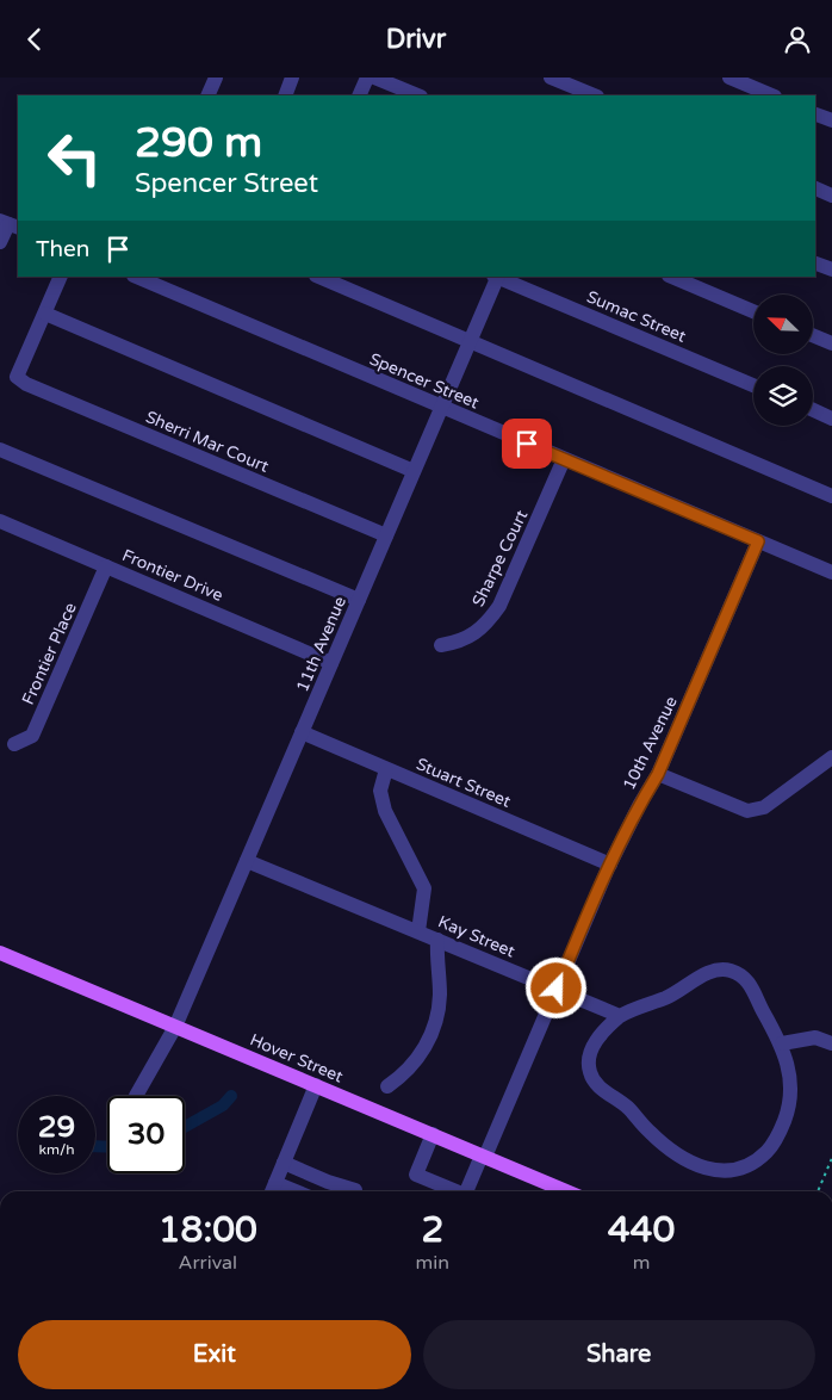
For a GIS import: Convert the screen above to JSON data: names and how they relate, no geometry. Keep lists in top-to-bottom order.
{
  "streets": {
    "main road": ["Hover Street"],
    "street": [
      "Sumac Street",
      "Spencer Street",
      "Sherri Mar Court",
      "Sharpe Court",
      "Frontier Drive",
      "11th Avenue",
      "Frontier Place",
      "10th Avenue",
      "Stuart Street",
      "Kay Street"
    ]
  },
  "crossings": [
    ["Sumac Street", "11th Avenue"],
    ["Spencer Street", "Sharpe Court"],
    ["Spencer Street", "11th Avenue"],
    ["Spencer Street", "10th Avenue"],
    ["Sherri Mar Court", "11th Avenue"],
    ["Frontier Drive", "11th Avenue"],
    ["Frontier Drive", "Frontier Place"],
    ["11th Avenue", "Stuart Street"],
    ["11th Avenue", "Kay Street"],
    ["11th Avenue", "Hover Street"],
    ["10th Avenue", "Stuart Street"],
    ["10th Avenue", "Kay Street"],
    ["10th Avenue", "Hover Street"]
  ],
  "north": "top left",
  "page": {
    "header": "Drivr",
    "turn": ["290 m", "Spencer Street"],
    "then": "Then",
    "speed": "29 km/h",
    "limit": "30",
    "eta": [
      "18:00",
      "Arrival",
      "2",
      "min",
      "440",
      "m"
    ],
    "buttons": ["Exit", "Share"]
  }
}
